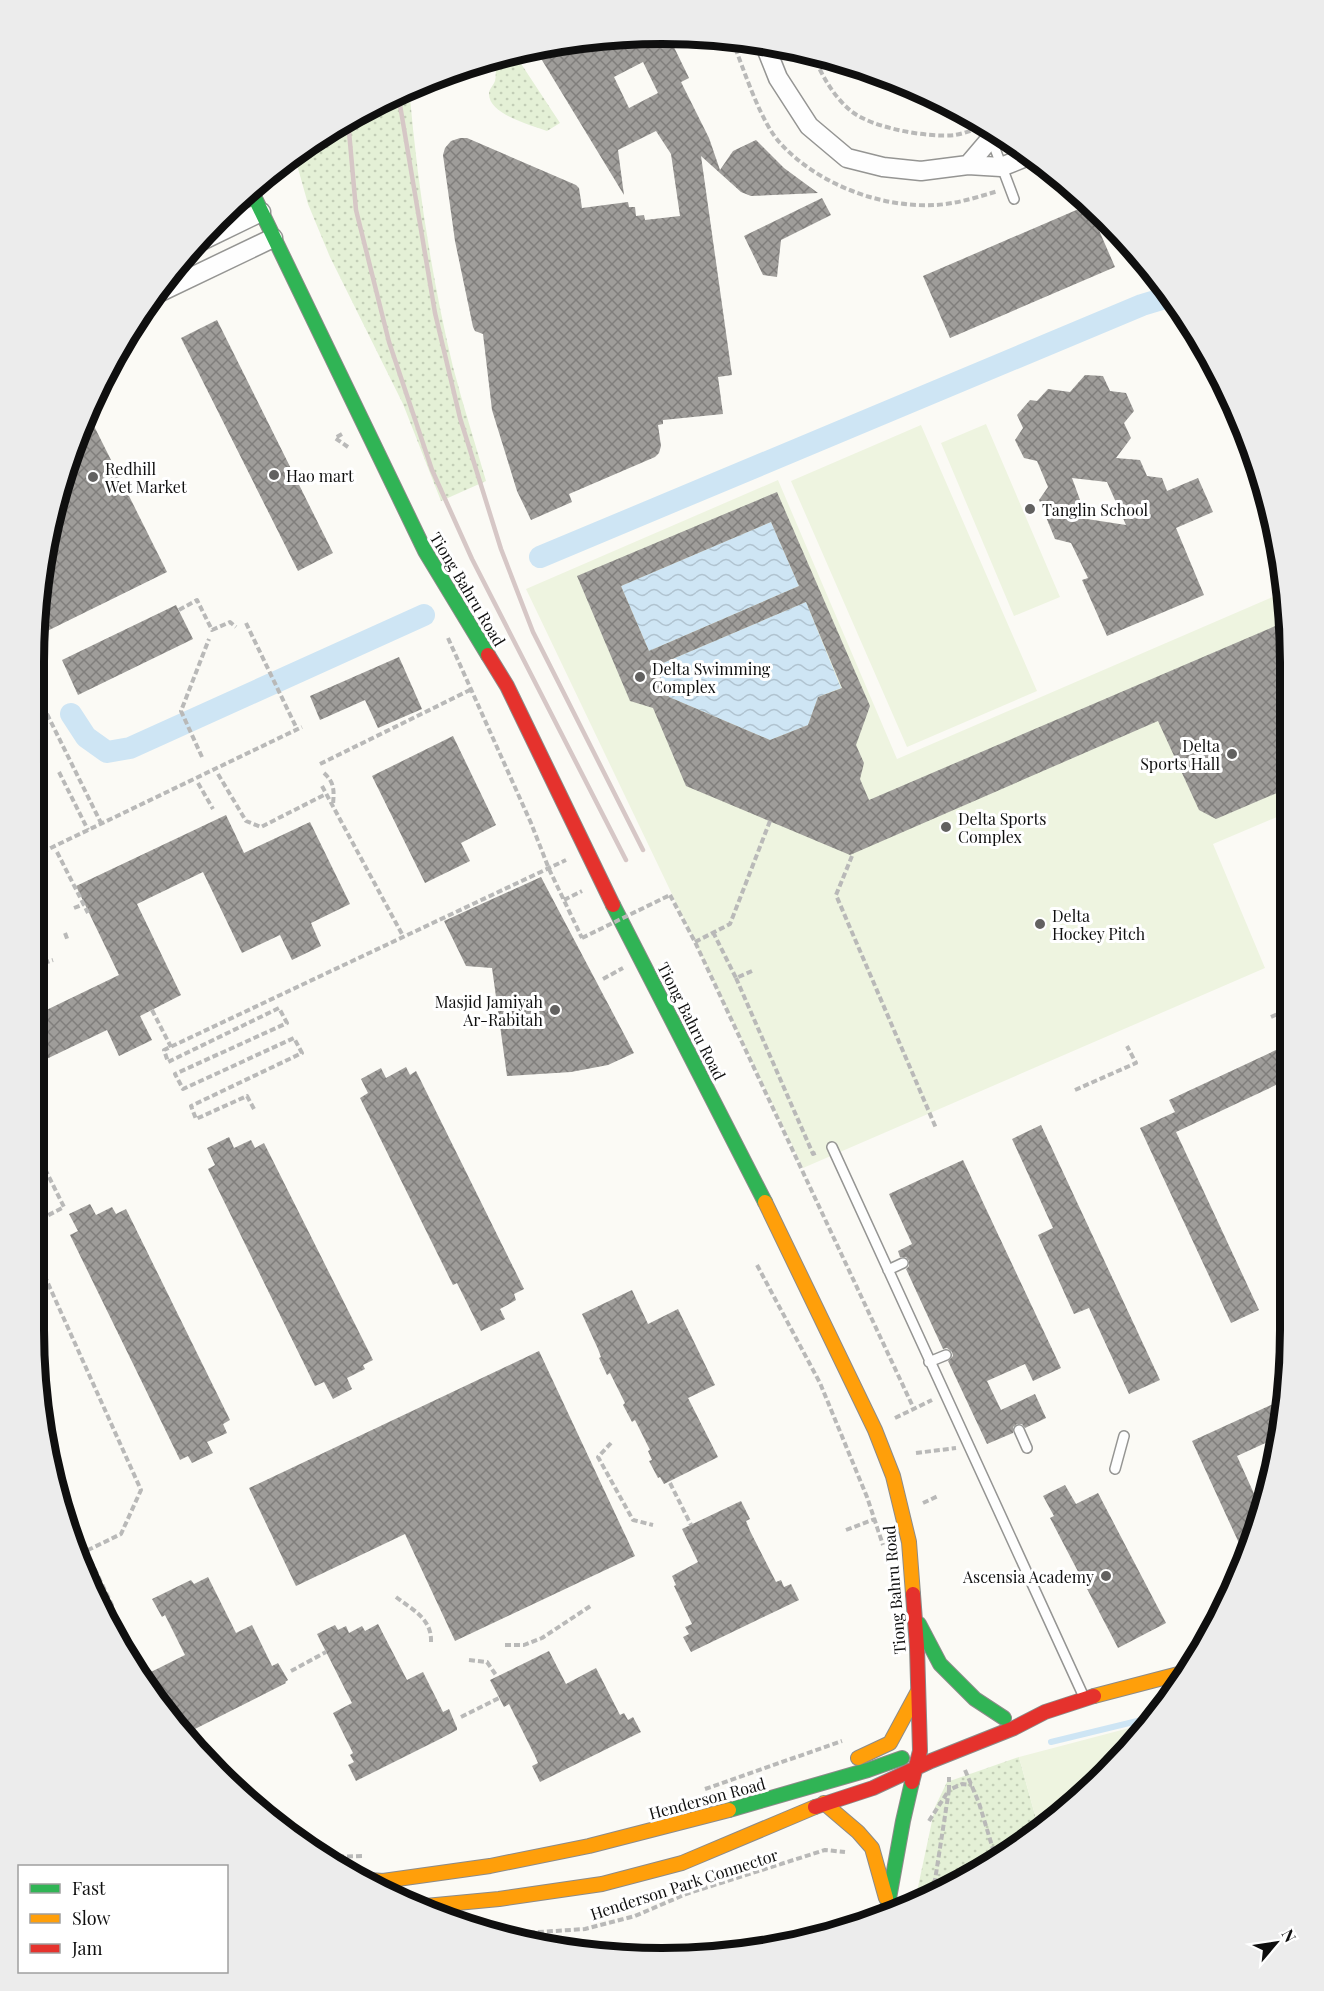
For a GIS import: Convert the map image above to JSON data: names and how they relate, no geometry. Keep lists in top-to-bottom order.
{
  "streets": {
    "main road": ["Tiong Bahru Road", "Henderson Road"],
    "path": ["Henderson Park Connector"]
  },
  "crossings": [
    ["Tiong Bahru Road", "Henderson Road"]
  ],
  "places": [
    "Hao mart",
    "Redhill Wet Market",
    "Tanglin School",
    "Delta Swimming Complex",
    "Delta Sports Hall",
    "Delta Sports Complex",
    "Delta Hockey Pitch",
    "Masjid Jamiyah Ar-Rabitah",
    "Ascensia Academy"
  ],
  "legend": ["Fast", "Slow", "Jam"],
  "north": "top right"
}
